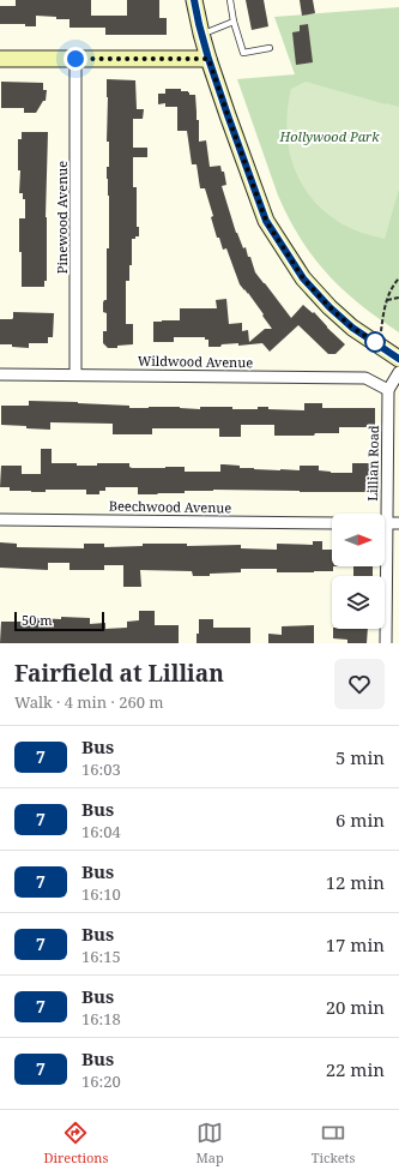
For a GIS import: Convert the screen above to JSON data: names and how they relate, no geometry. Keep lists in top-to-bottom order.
{
  "streets": {
    "street": [
      "Pinewood Avenue",
      "Wildwood Avenue",
      "Lillian Road",
      "Beechwood Avenue"
    ]
  },
  "crossings": [
    ["Pinewood Avenue", "Wildwood Avenue"],
    ["Wildwood Avenue", "Lillian Road"]
  ],
  "parks": ["Hollywood Park"],
  "lines": ["bus line 7"],
  "scale_bar": "50 m",
  "north": "right",
  "page": {
    "scale": "50 m",
    "heading": ["Fairfield at Lillian", "Walk · 4 min · 260 m"],
    "list": [
      {
        "mark": "7",
        "name": "Bus",
        "note": "16:03",
        "value": "5 min"
      },
      {
        "mark": "7",
        "name": "Bus",
        "note": "16:04",
        "value": "6 min"
      },
      {
        "mark": "7",
        "name": "Bus",
        "note": "16:10",
        "value": "12 min"
      },
      {
        "mark": "7",
        "name": "Bus",
        "note": "16:15",
        "value": "17 min"
      },
      {
        "mark": "7",
        "name": "Bus",
        "note": "16:18",
        "value": "20 min"
      },
      {
        "mark": "7",
        "name": "Bus",
        "note": "16:20",
        "value": "22 min"
      }
    ],
    "tabs": ["Directions", "Map", "Tickets"]
  }
}
